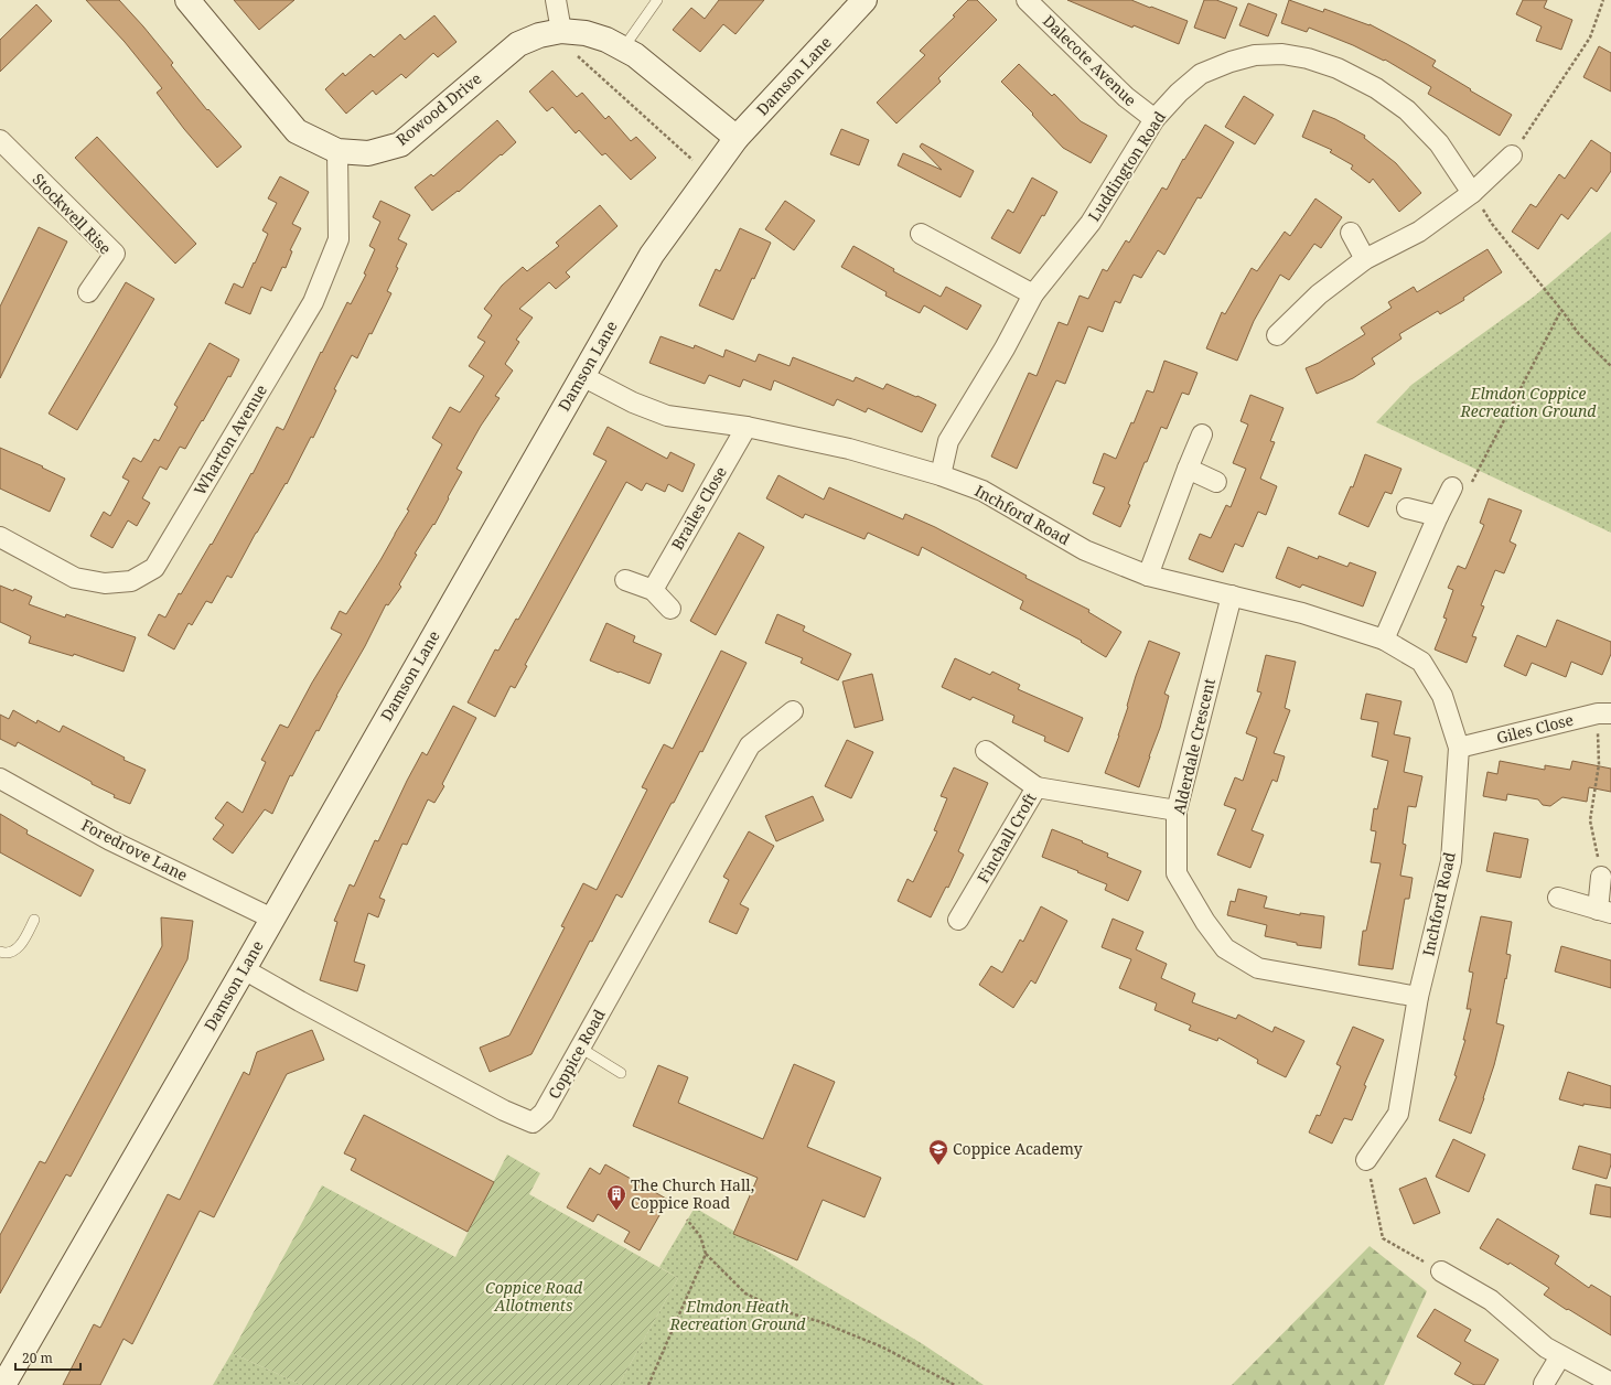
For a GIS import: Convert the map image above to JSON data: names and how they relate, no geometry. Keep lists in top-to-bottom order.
{
  "streets": {
    "street": [
      "Dalecote Avenue",
      "Damson Lane",
      "Rowood Drive",
      "Luddington Road",
      "Stockwell Rise",
      "Wharton Avenue",
      "Brailes Close",
      "Inchford Road",
      "Giles Close",
      "Alderdale Crescent",
      "Finchall Croft",
      "Foredrove Lane",
      "Coppice Road"
    ]
  },
  "crossings": [
    ["Dalecote Avenue", "Luddington Road"],
    ["Damson Lane", "Rowood Drive"],
    ["Damson Lane", "Inchford Road"],
    ["Damson Lane", "Foredrove Lane"],
    ["Damson Lane", "Coppice Road"],
    ["Rowood Drive", "Wharton Avenue"],
    ["Luddington Road", "Inchford Road"],
    ["Brailes Close", "Inchford Road"],
    ["Inchford Road", "Giles Close"],
    ["Inchford Road", "Alderdale Crescent"],
    ["Alderdale Crescent", "Finchall Croft"]
  ],
  "parks": ["Elmdon Coppice Recreation Ground", "Coppice Road Allotments", "Elmdon Heath Recreation Ground"],
  "places": {
    "school or university": ["Coppice Academy"],
    "building": ["The Church Hall, Coppice Road"]
  },
  "scale_bar": "20 m"
}
